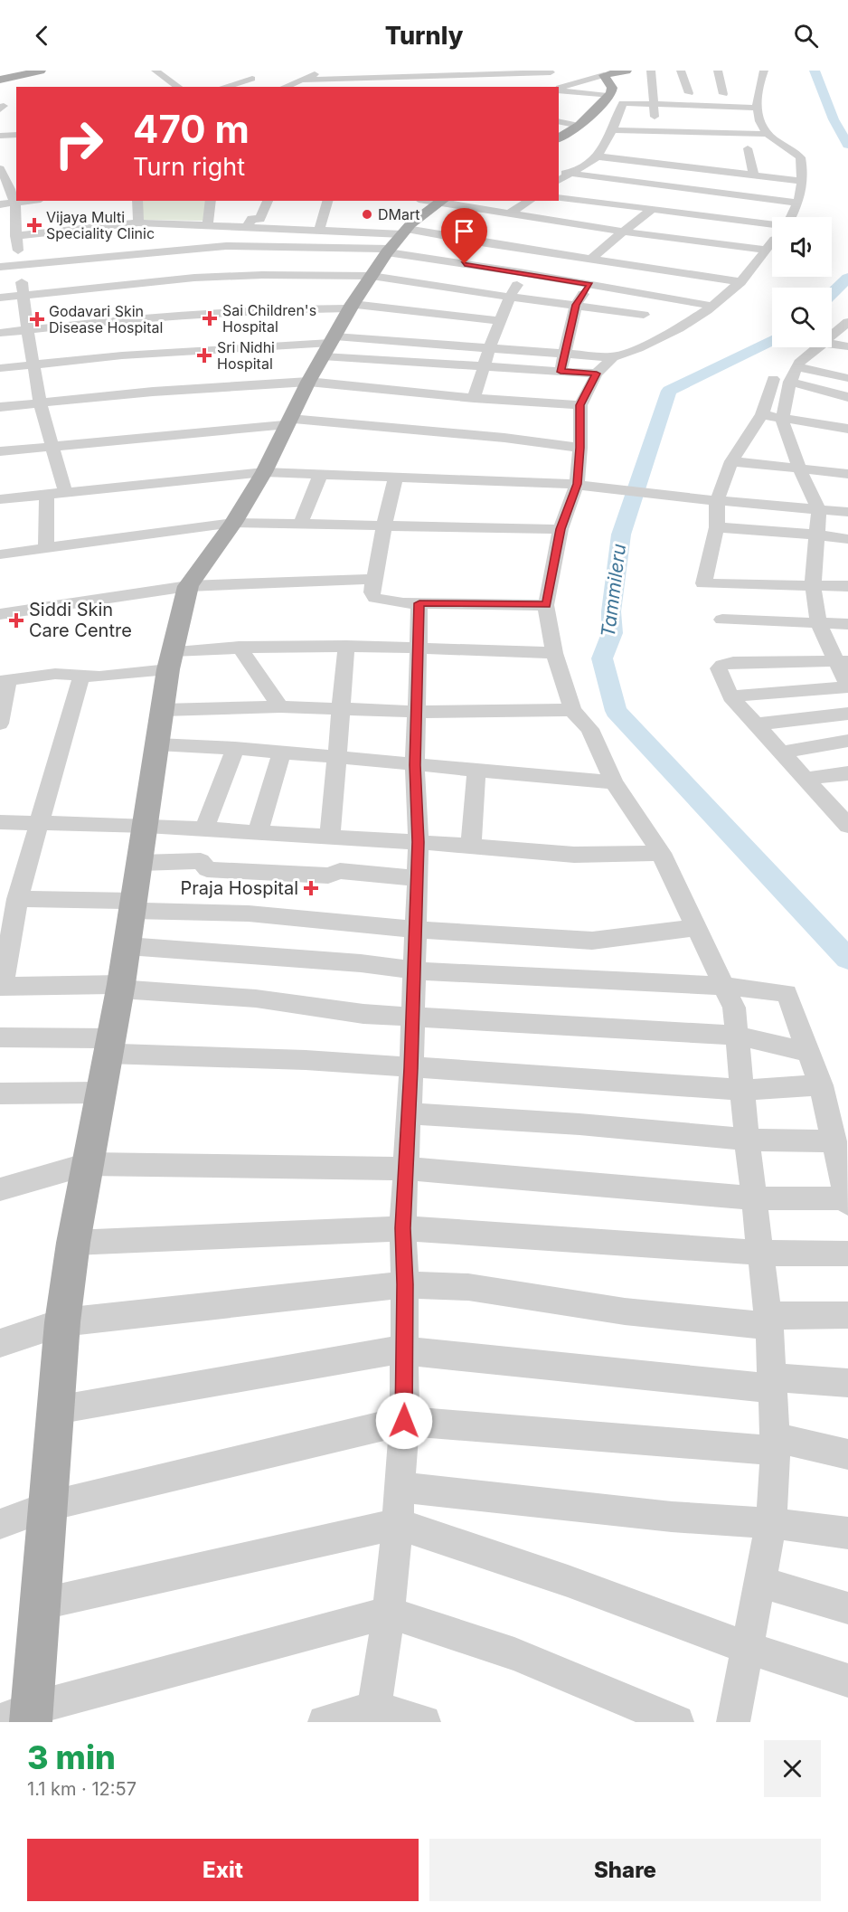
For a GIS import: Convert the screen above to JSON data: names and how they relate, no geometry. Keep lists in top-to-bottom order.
{
  "water": ["Tammileru"],
  "places": {
    "other": ["DMart"],
    "health": [
      "Vijaya Multi Speciality Clinic",
      "Sai Children's Hospital",
      "Godavari Skin Disease Hospital",
      "Sri Nidhi Hospital",
      "Siddi Skin Care Centre",
      "Praja Hospital"
    ]
  },
  "page": {
    "header": "Turnly",
    "turn": ["470 m", "Turn right"],
    "heading": ["3 min", "1.1 km · 12:57"],
    "buttons": ["Exit", "Share"]
  }
}
